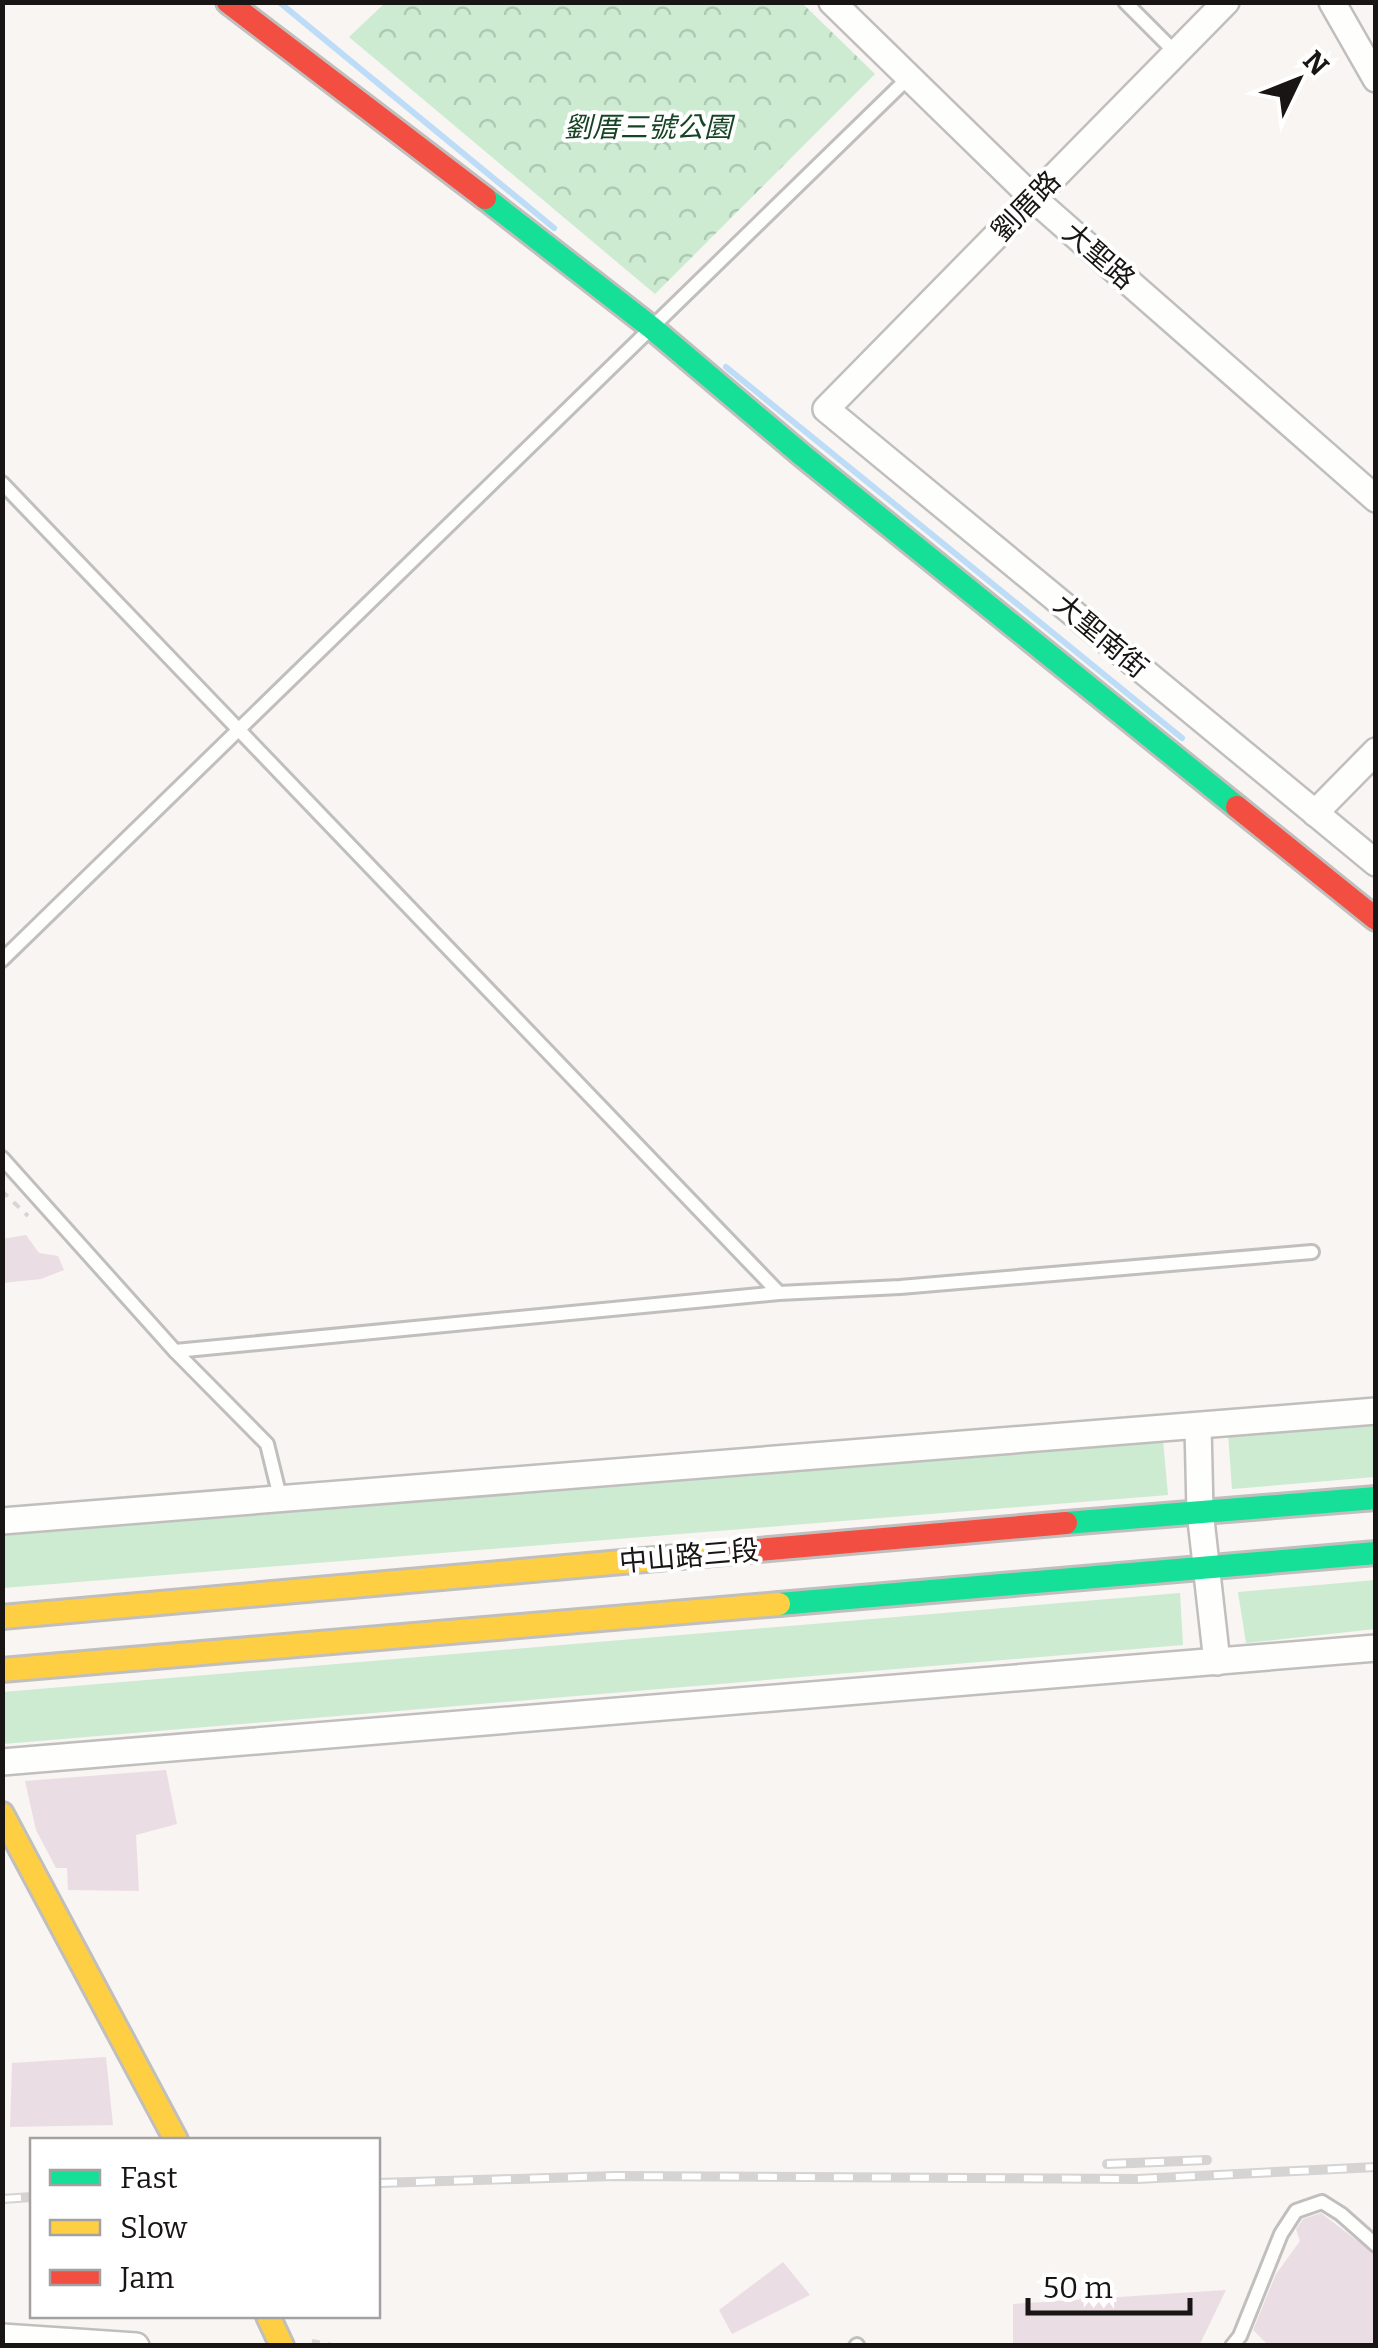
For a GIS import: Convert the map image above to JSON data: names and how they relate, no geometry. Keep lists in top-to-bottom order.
{
  "streets": {
    "main road": ["中山路三段"],
    "street": ["劉厝路", "大聖路", "大聖南街"]
  },
  "crossings": [
    ["劉厝路", "大聖路"],
    ["劉厝路", "大聖南街"]
  ],
  "parks": ["劉厝三號公園"],
  "legend": ["Fast", "Slow", "Jam"],
  "scale_bar": "50 m",
  "north": "top right"
}
